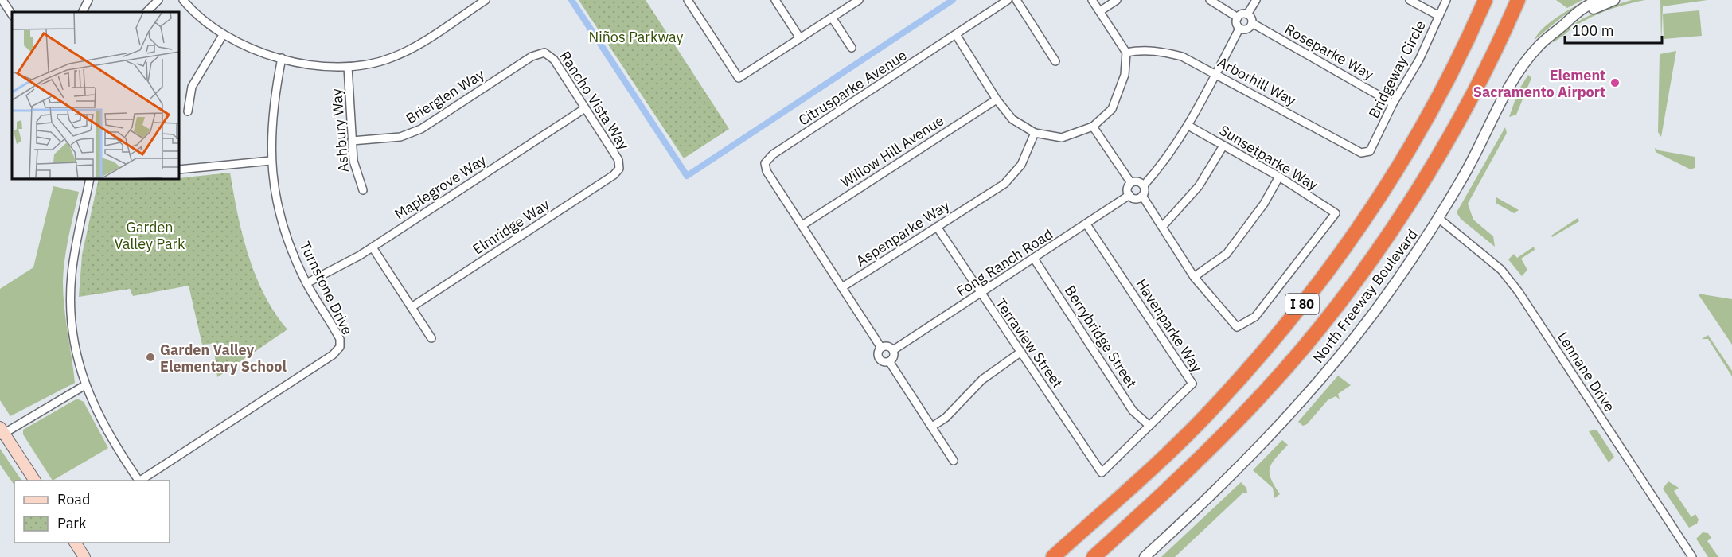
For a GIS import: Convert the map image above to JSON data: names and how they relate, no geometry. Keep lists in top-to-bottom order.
{
  "streets": {
    "highway": ["I 80"],
    "street": [
      "Roseparke Way",
      "Bridgeway Circle",
      "Arborhill Way",
      "Citrusparke Avenue",
      "Brierglen Way",
      "Rancho Vista Way",
      "Ashbury Way",
      "Willow Hill Avenue",
      "Sunsetparke Way",
      "Maplegrove Way",
      "Elmridge Way",
      "Aspenparke Way",
      "Fong Ranch Road",
      "Turnstone Drive",
      "North Freeway Boulevard",
      "Havenparke Way",
      "Berrybridge Street",
      "Terraview Street",
      "Lennane Drive"
    ]
  },
  "crossings": [
    ["Roseparke Way", "Bridgeway Circle"],
    ["Bridgeway Circle", "Arborhill Way"],
    ["Citrusparke Avenue", "Willow Hill Avenue"],
    ["Brierglen Way", "Rancho Vista Way"],
    ["Brierglen Way", "Ashbury Way"],
    ["Rancho Vista Way", "Maplegrove Way"],
    ["Rancho Vista Way", "Elmridge Way"],
    ["Maplegrove Way", "Turnstone Drive"],
    ["Aspenparke Way", "Terraview Street"],
    ["Fong Ranch Road", "Havenparke Way"],
    ["Fong Ranch Road", "Berrybridge Street"],
    ["Fong Ranch Road", "Terraview Street"],
    ["North Freeway Boulevard", "Lennane Drive"],
    ["Havenparke Way", "Berrybridge Street"],
    ["Havenparke Way", "Terraview Street"]
  ],
  "parks": ["Niños Parkway", "Garden Valley Park"],
  "places": ["Element Sacramento Airport", "Garden Valley Elementary School"],
  "legend": ["Road", "Park"],
  "scale_bar": "100 m"
}
